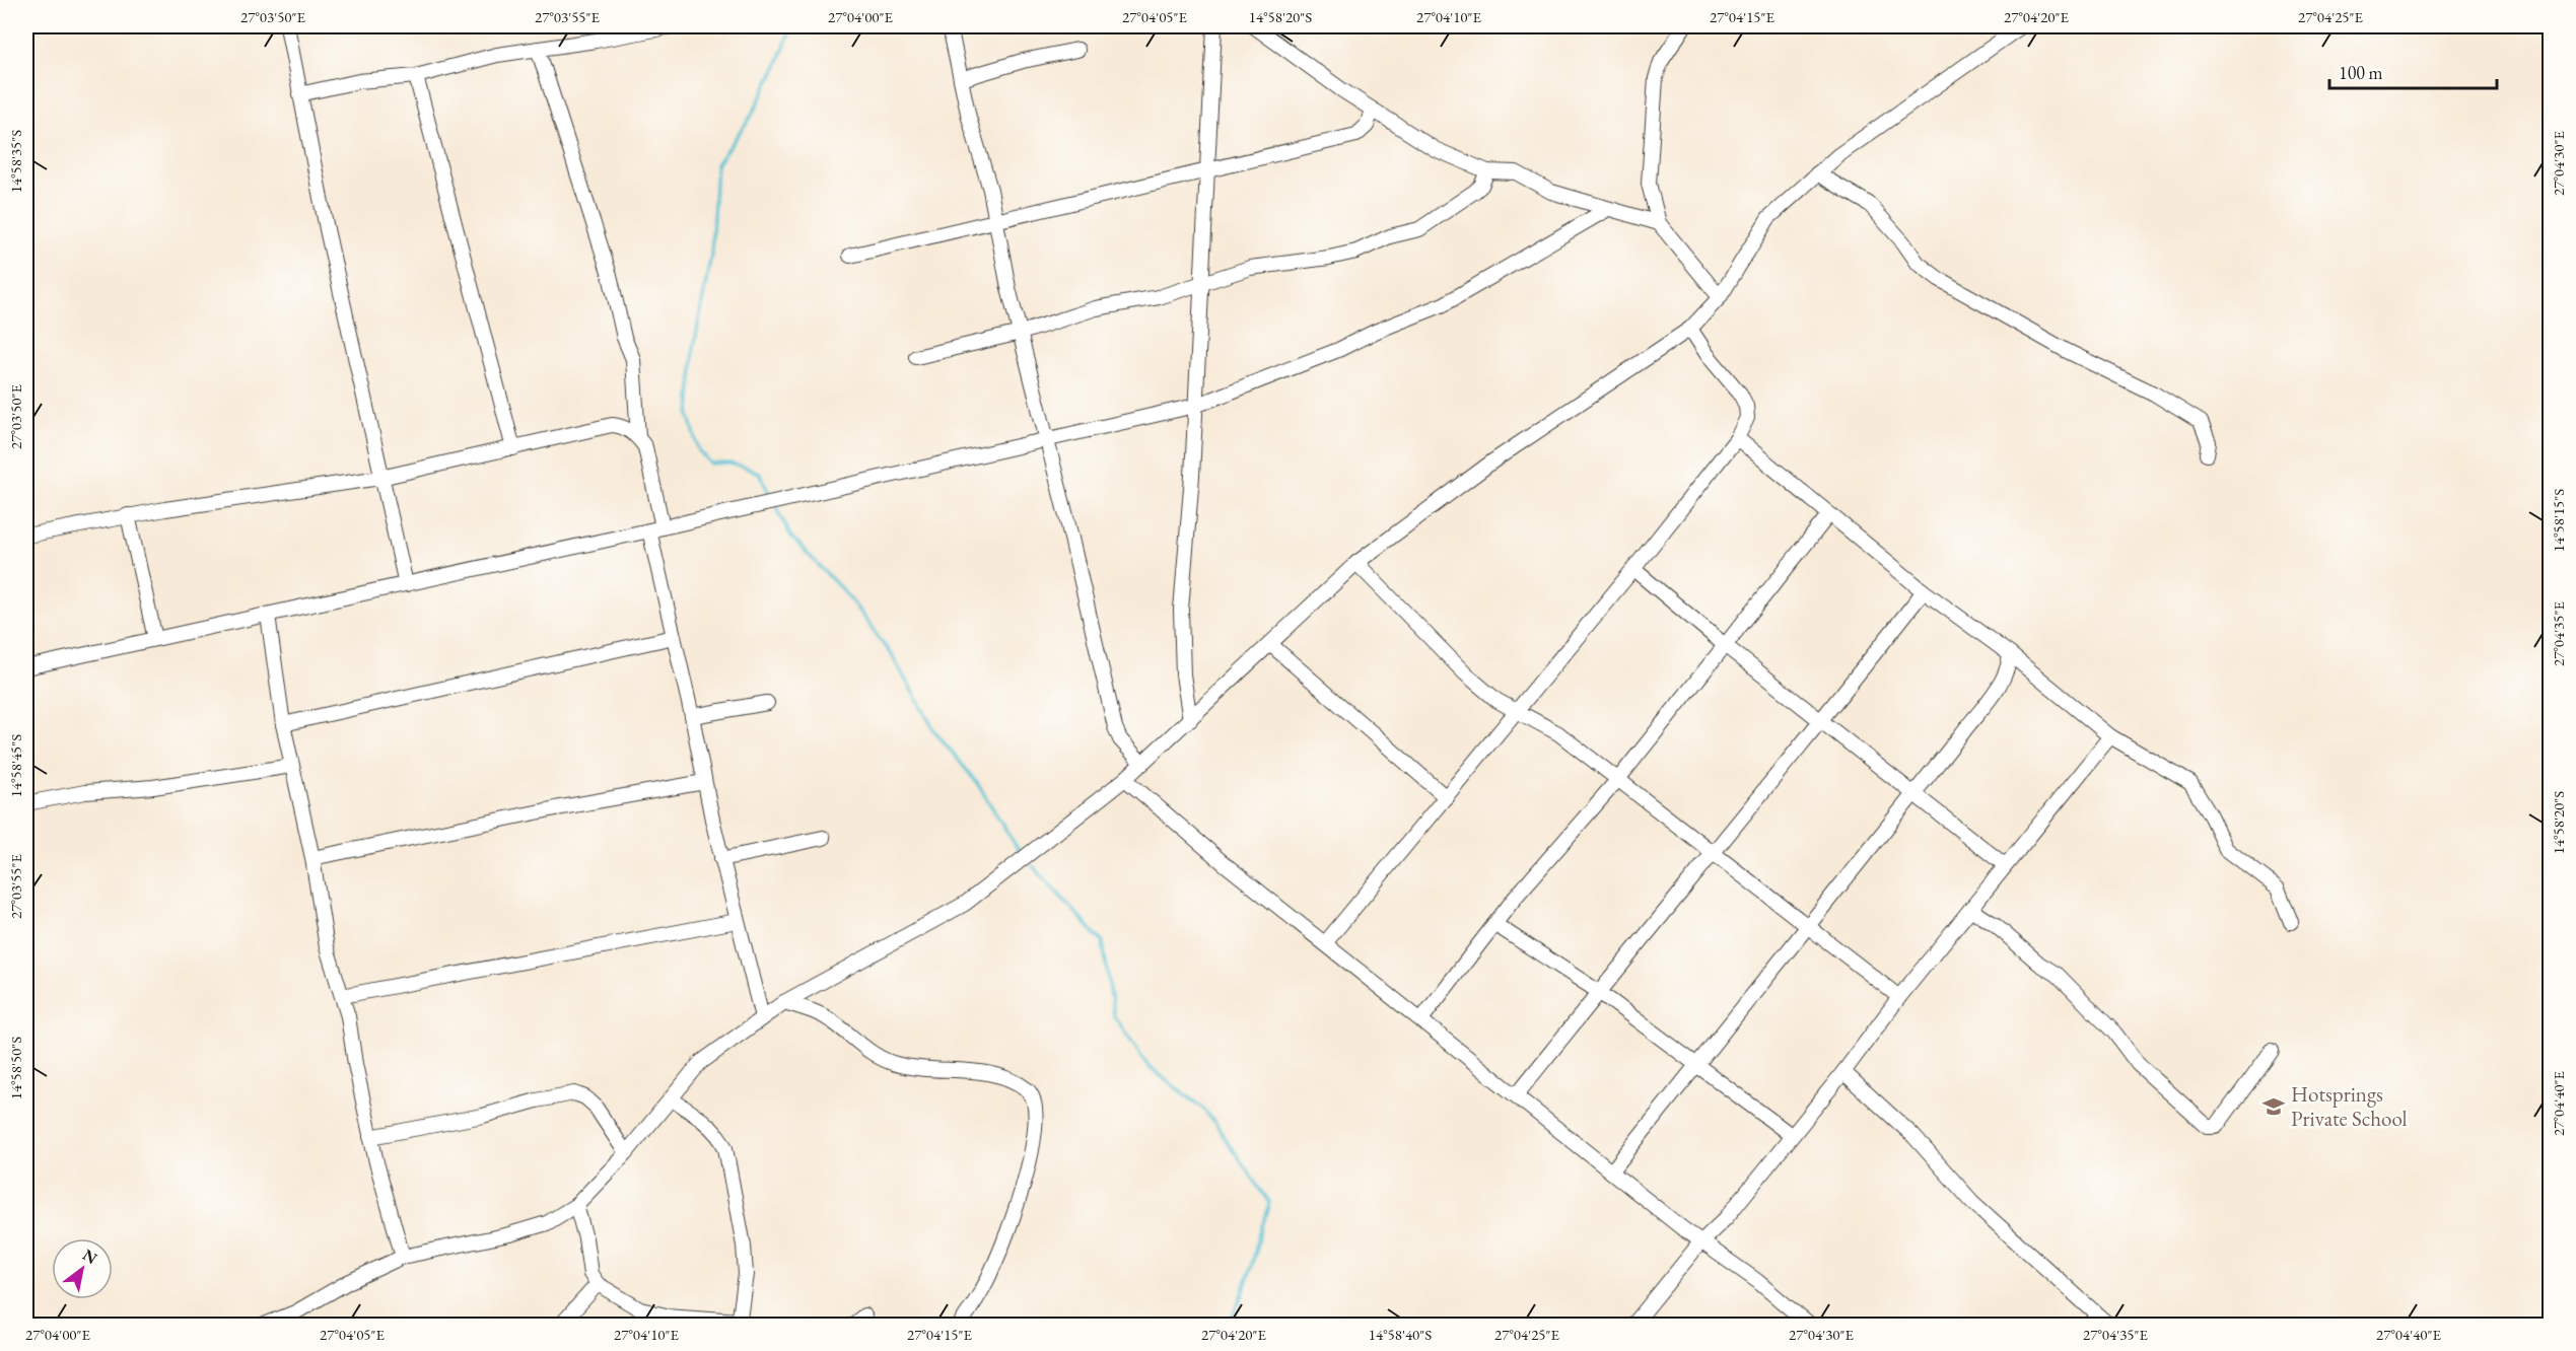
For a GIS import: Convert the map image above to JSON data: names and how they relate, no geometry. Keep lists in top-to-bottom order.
{
  "places": {
    "school or university": ["Hotsprings Private School"]
  },
  "scale_bar": "100 m",
  "north": "top right",
  "coordinates": [
    "27°03'50\"E",
    "27°03'55\"E",
    "27°04'00\"E",
    "27°04'05\"E",
    "14°58'20\"S",
    "27°04'10\"E",
    "27°04'15\"E",
    "27°04'20\"E",
    "27°04'25\"E",
    "14°58'35\"S",
    "27°04'30\"E",
    "14°58'15\"S",
    "27°04'35\"E",
    "14°58'45\"S",
    "14°58'50\"S",
    "27°04'40\"E",
    "14°58'40\"S"
  ]
}
